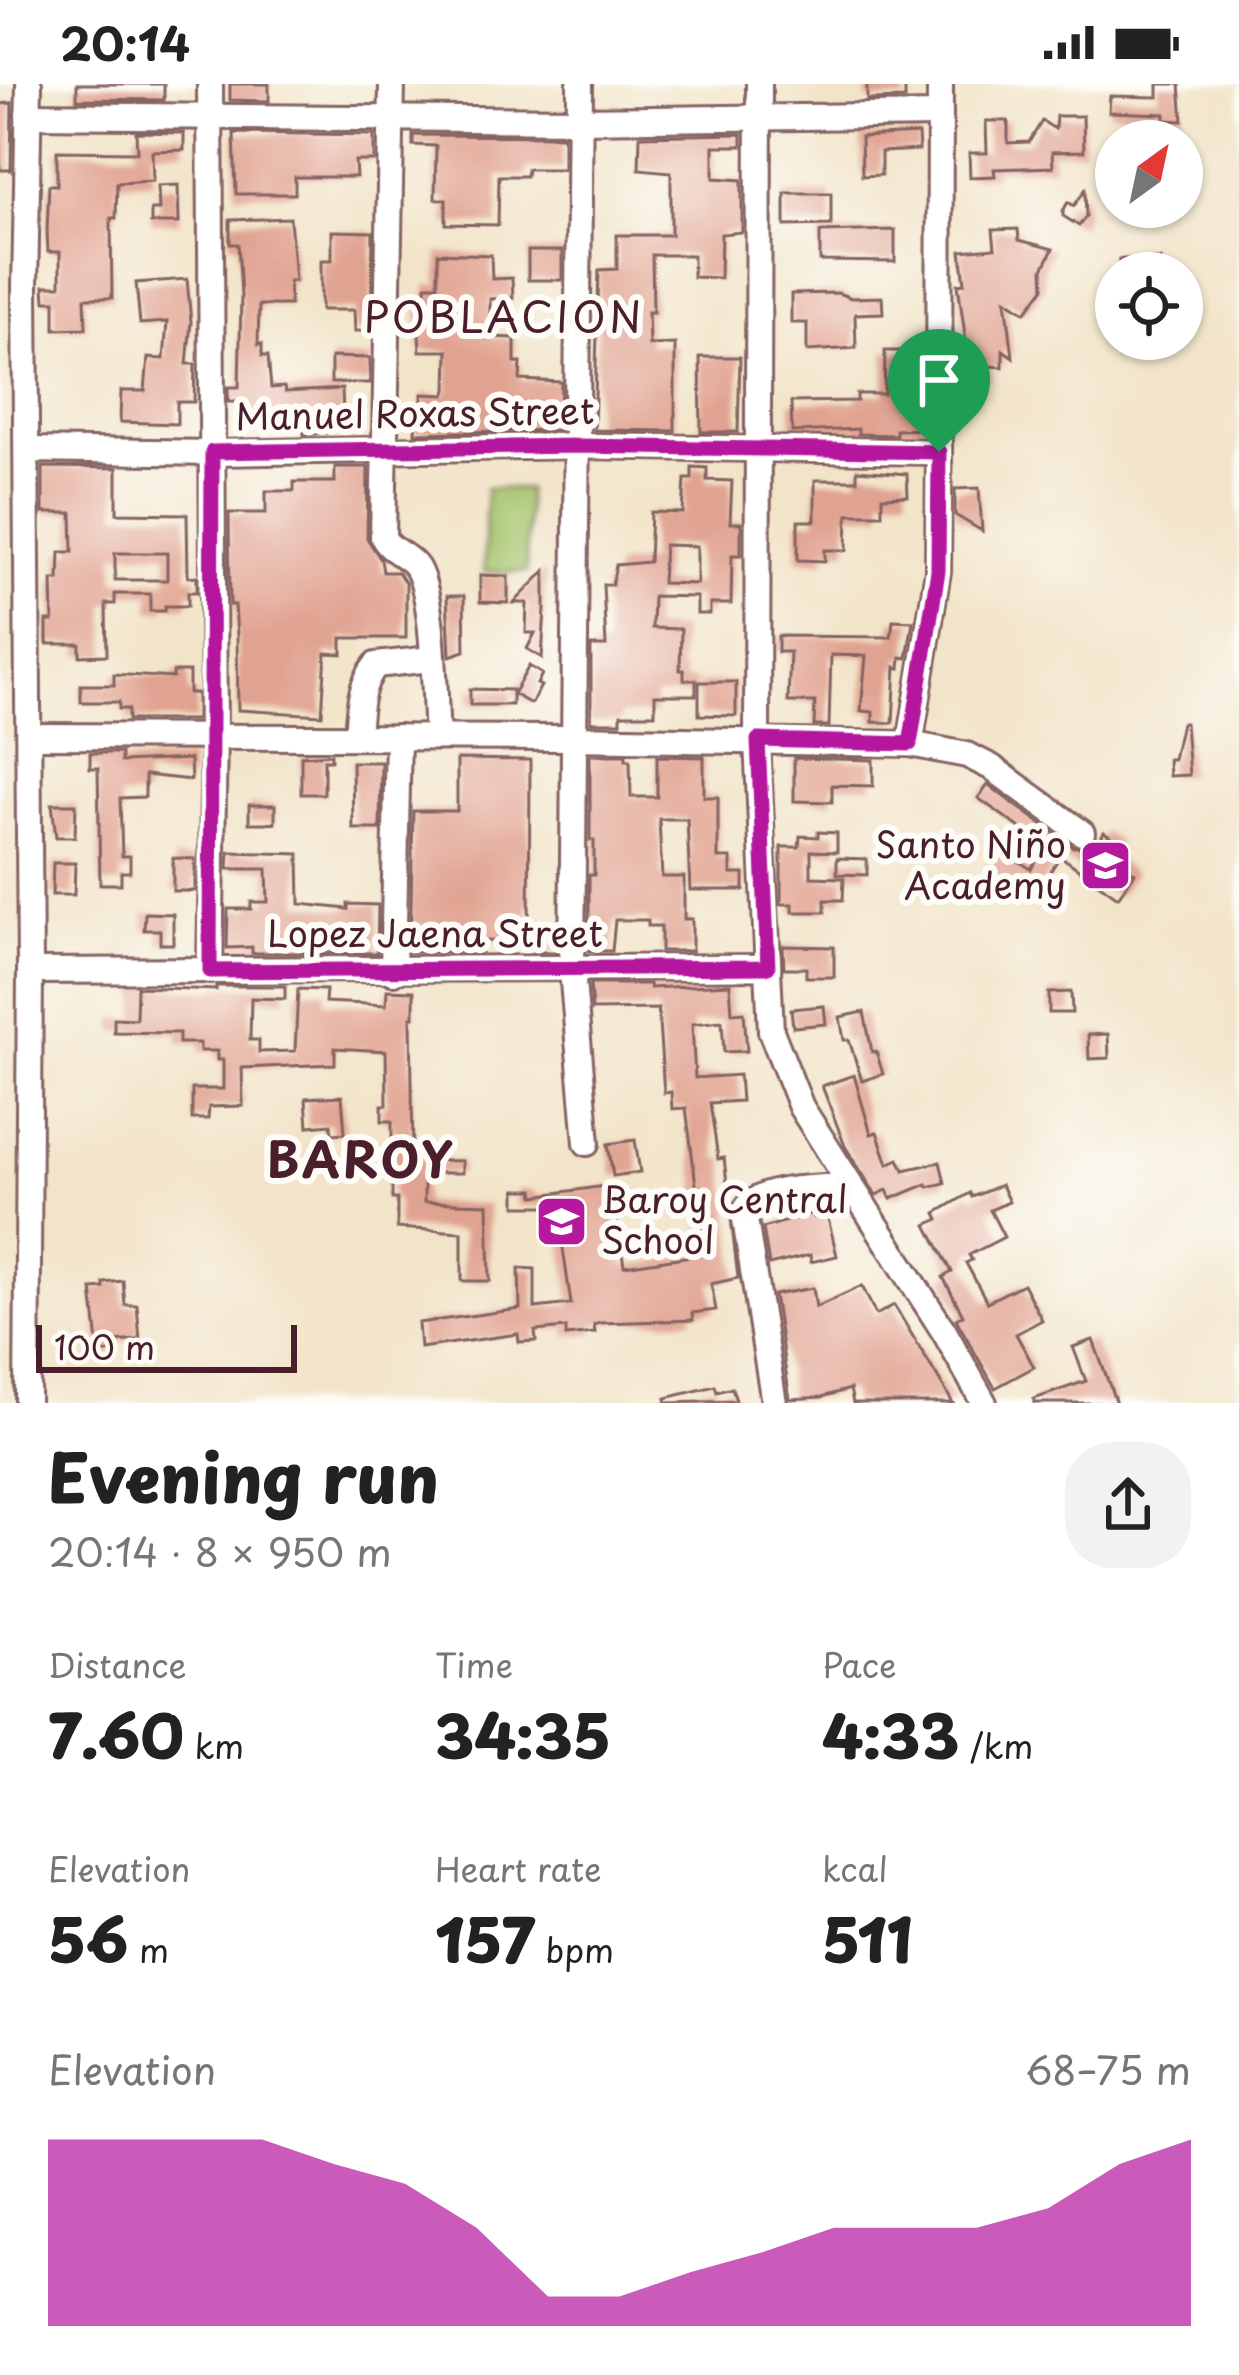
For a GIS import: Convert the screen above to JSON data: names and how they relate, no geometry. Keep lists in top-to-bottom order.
{
  "streets": {
    "street": ["Manuel Roxas Street", "Lopez Jaena Street"]
  },
  "districts": ["POBLACION", "BAROY"],
  "places": {
    "school or university": ["Santo Niño Academy", "Baroy Central School"]
  },
  "scale_bar": "100 m",
  "north": "top right",
  "page": {
    "status": "20:14",
    "scale": "100 m",
    "heading": ["Evening run", "20:14 · 8 × 950 m"],
    "stats": [
      ["Distance", "7.60 km"],
      ["Time", "34:35"],
      ["Pace", "4:33 /km"],
      ["Elevation", "56 m"],
      ["Heart rate", "157 bpm"],
      ["kcal", "511"]
    ],
    "chart": ["Elevation", "68–75 m"]
  }
}
